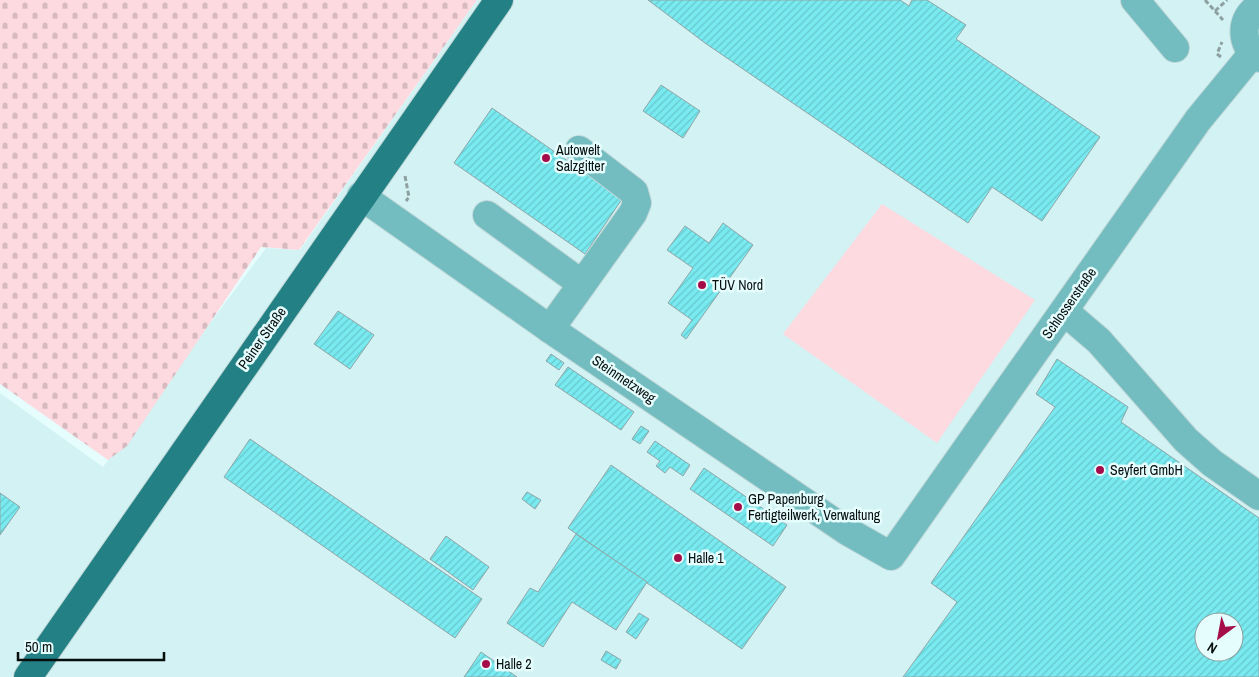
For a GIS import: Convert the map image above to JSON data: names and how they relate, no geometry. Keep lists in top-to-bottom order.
{
  "streets": {
    "main road": ["Peiner Straße"],
    "street": ["Schlosserstraße", "Steinmetzweg"]
  },
  "crossings": [
    ["Schlosserstraße", "Steinmetzweg"],
    ["Peiner Straße", "Steinmetzweg"]
  ],
  "places": [
    "Autowelt Salzgitter",
    "TÜV Nord",
    "Seyfert GmbH",
    "GP Papenburg Fertigteilwerk, Verwaltung",
    "Halle 1",
    "Halle 2"
  ],
  "scale_bar": "50 m",
  "north": "bottom left"
}
